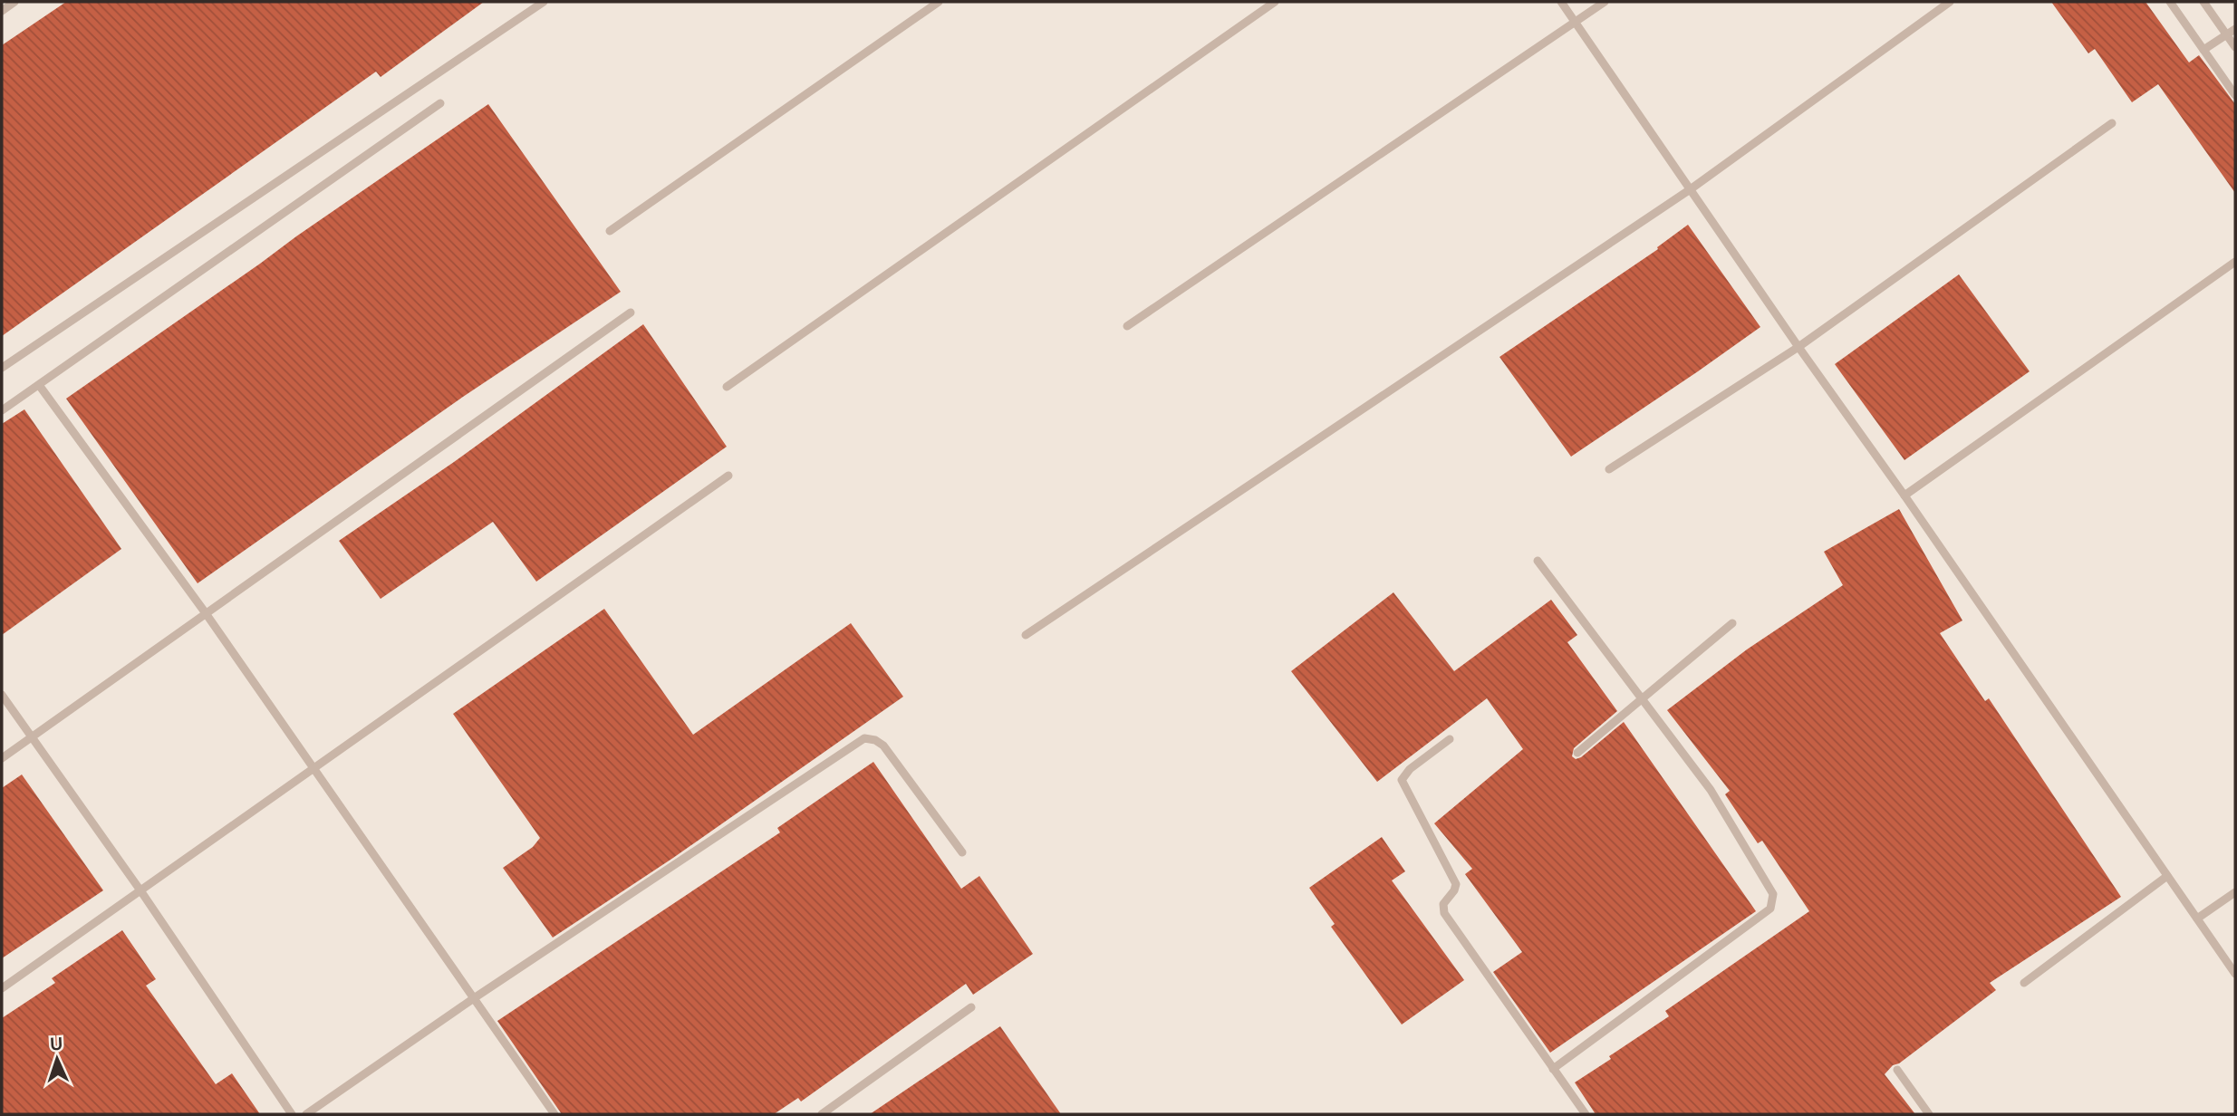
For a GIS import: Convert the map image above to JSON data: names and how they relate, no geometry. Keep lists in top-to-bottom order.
{
  "north": "top"
}
